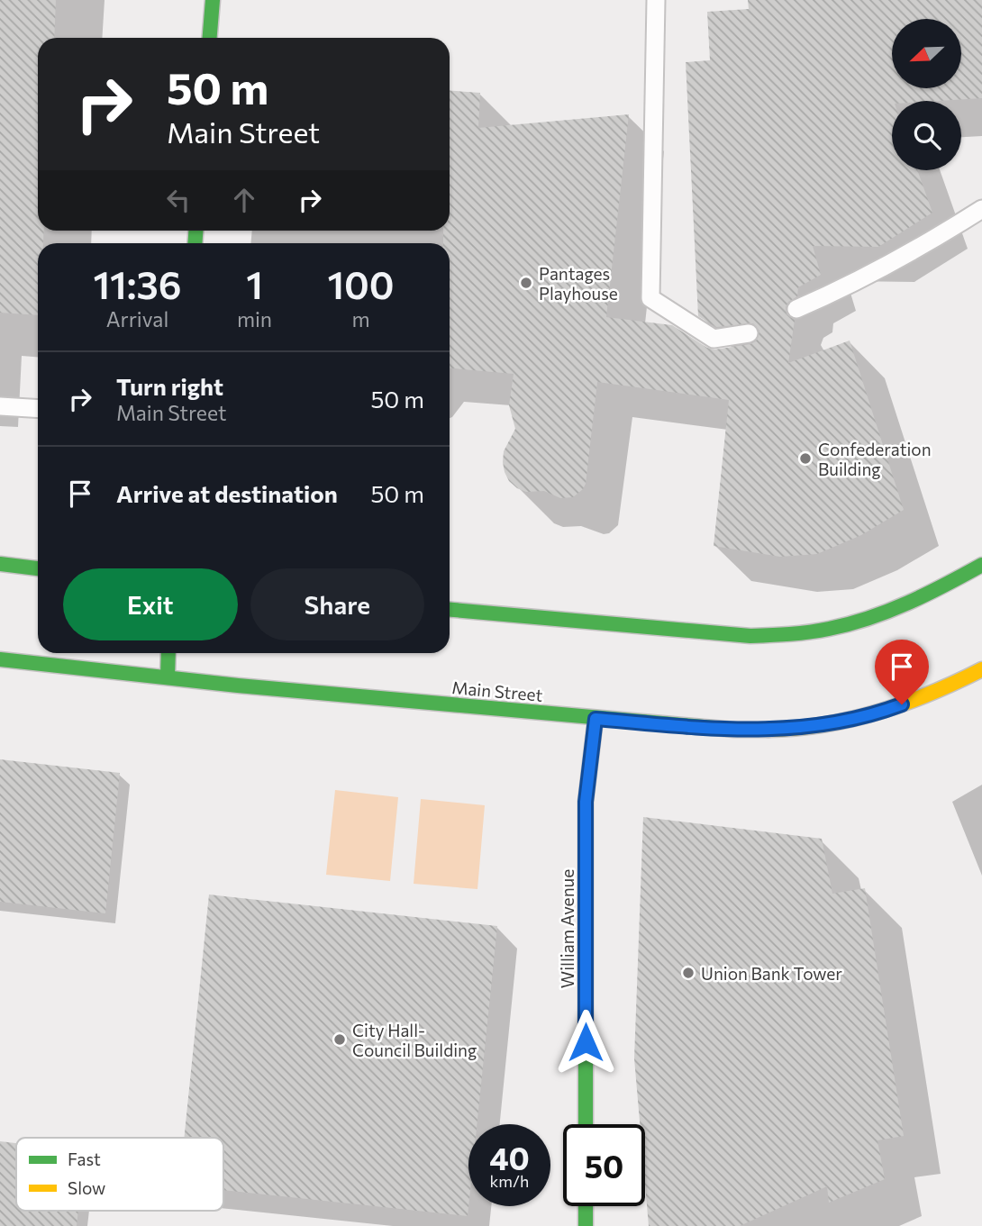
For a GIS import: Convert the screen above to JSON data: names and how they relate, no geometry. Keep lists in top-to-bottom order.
{
  "streets": {
    "main road": ["Main Street", "William Avenue"]
  },
  "crossings": [
    ["Main Street", "William Avenue"]
  ],
  "places": [
    "Pantages Playhouse",
    "Confederation Building",
    "Union Bank Tower",
    "City Hall- Council Building"
  ],
  "legend": ["Fast", "Slow"],
  "north": "bottom left",
  "page": {
    "turn": ["50 m", "Main Street"],
    "eta": [
      "11:36",
      "Arrival",
      "1",
      "min",
      "100",
      "m"
    ],
    "list": [
      {
        "name": "Turn right",
        "note": "Main Street",
        "value": "50 m"
      },
      {
        "name": "Arrive at destination",
        "value": "50 m"
      }
    ],
    "buttons": ["Exit", "Share"],
    "speed": "40 km/h",
    "limit": "50"
  }
}
